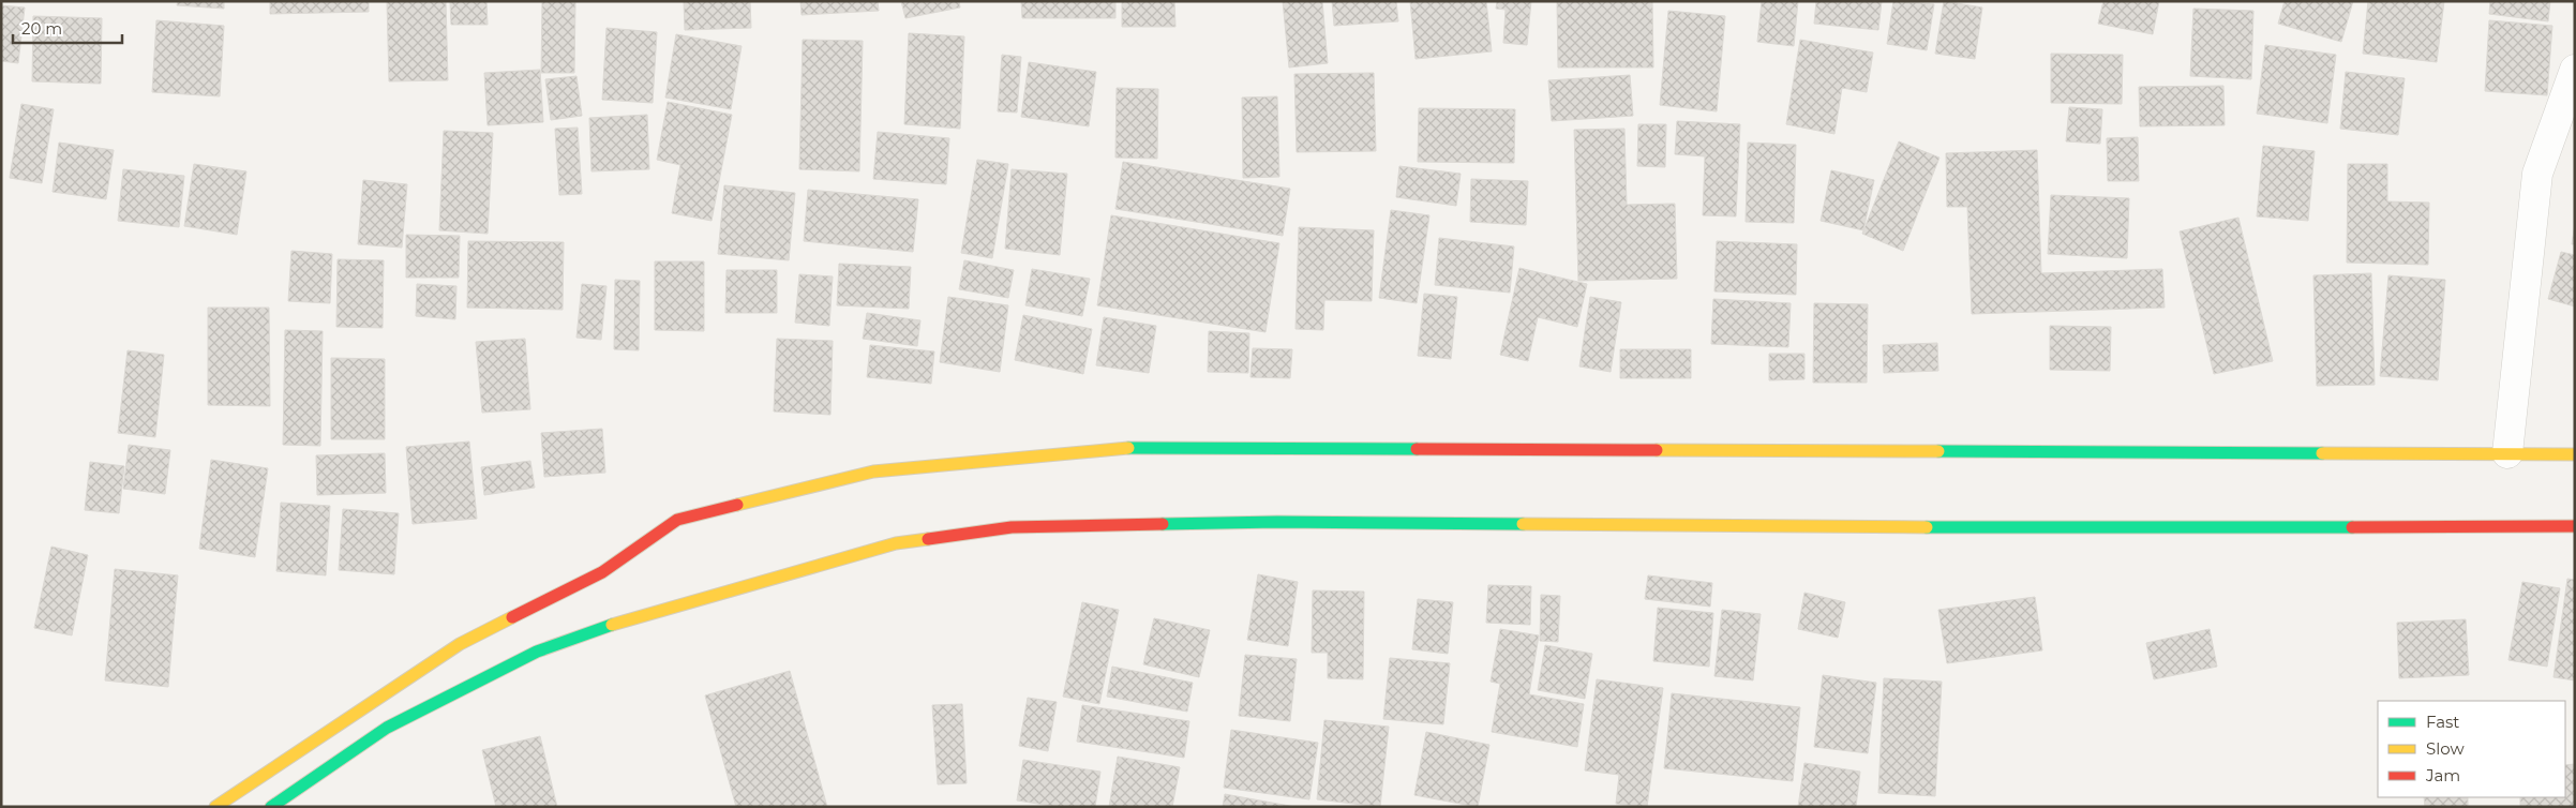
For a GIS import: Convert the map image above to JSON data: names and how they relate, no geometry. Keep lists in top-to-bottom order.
{
  "legend": ["Fast", "Slow", "Jam"],
  "scale_bar": "20 m"
}
